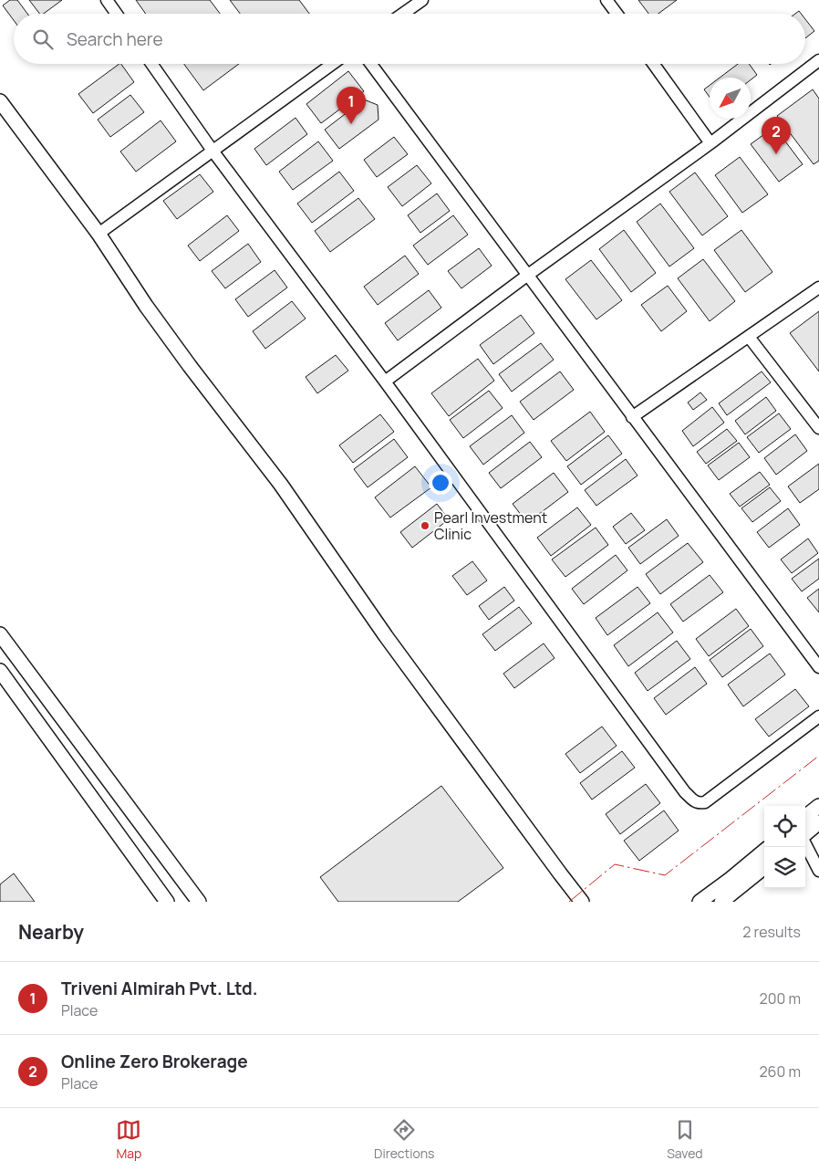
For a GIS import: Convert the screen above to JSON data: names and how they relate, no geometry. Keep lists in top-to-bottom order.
{
  "places": ["Pearl Investment Clinic"],
  "north": "bottom left",
  "page": {
    "search": "Search here",
    "pins": ["1", "2"],
    "heading": ["Nearby", "2 results"],
    "list": [
      {
        "mark": "1",
        "name": "Triveni Almirah Pvt. Ltd.",
        "note": "Place",
        "value": "200 m"
      },
      {
        "mark": "2",
        "name": "Online Zero Brokerage",
        "note": "Place",
        "value": "260 m"
      }
    ],
    "nav": ["Map", "Directions", "Saved"]
  }
}
